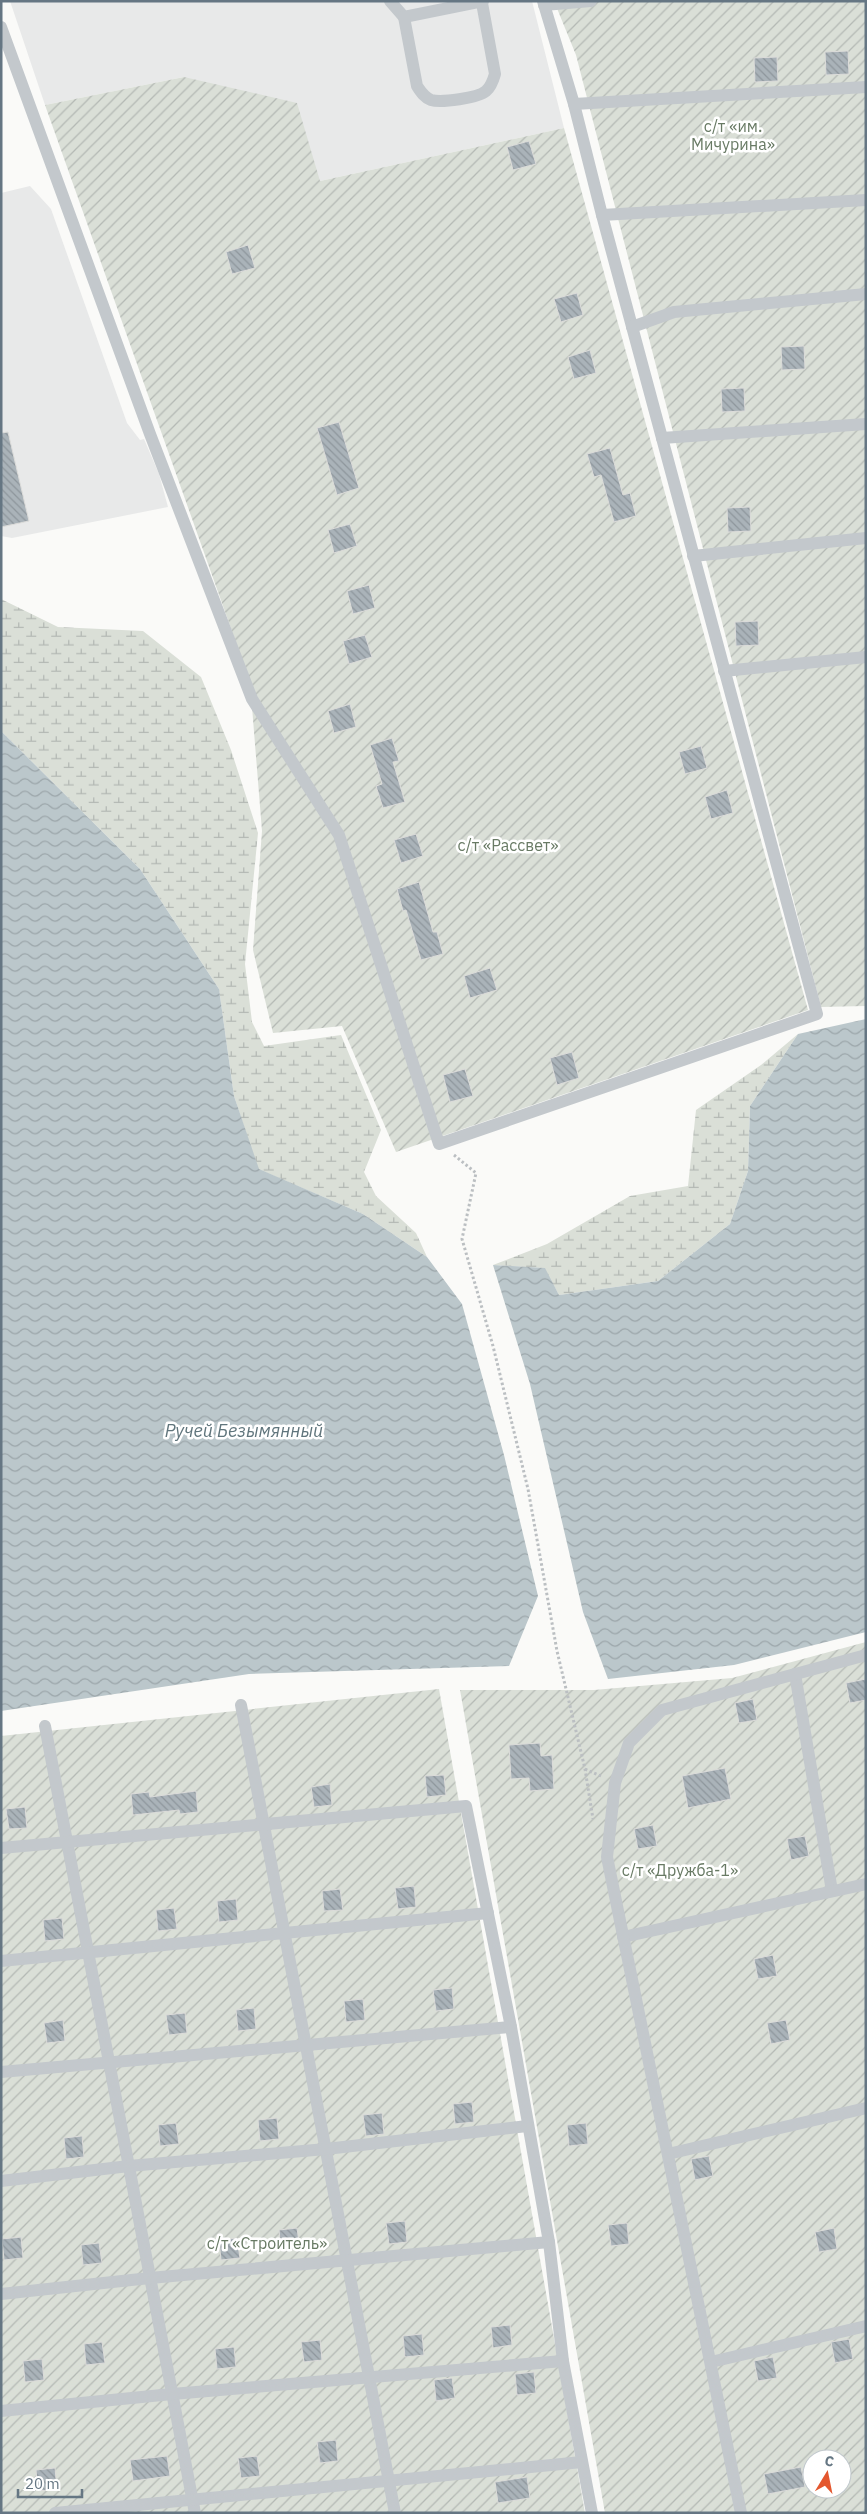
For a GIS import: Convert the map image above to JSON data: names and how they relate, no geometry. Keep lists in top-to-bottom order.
{
  "water": ["Ручей Безымянный"],
  "parks": [
    "с/т «им. Мичурина»",
    "с/т «Рассвет»",
    "с/т «Дружба-1»",
    "с/т «Строитель»"
  ],
  "scale_bar": "20 m",
  "north": "top"
}
